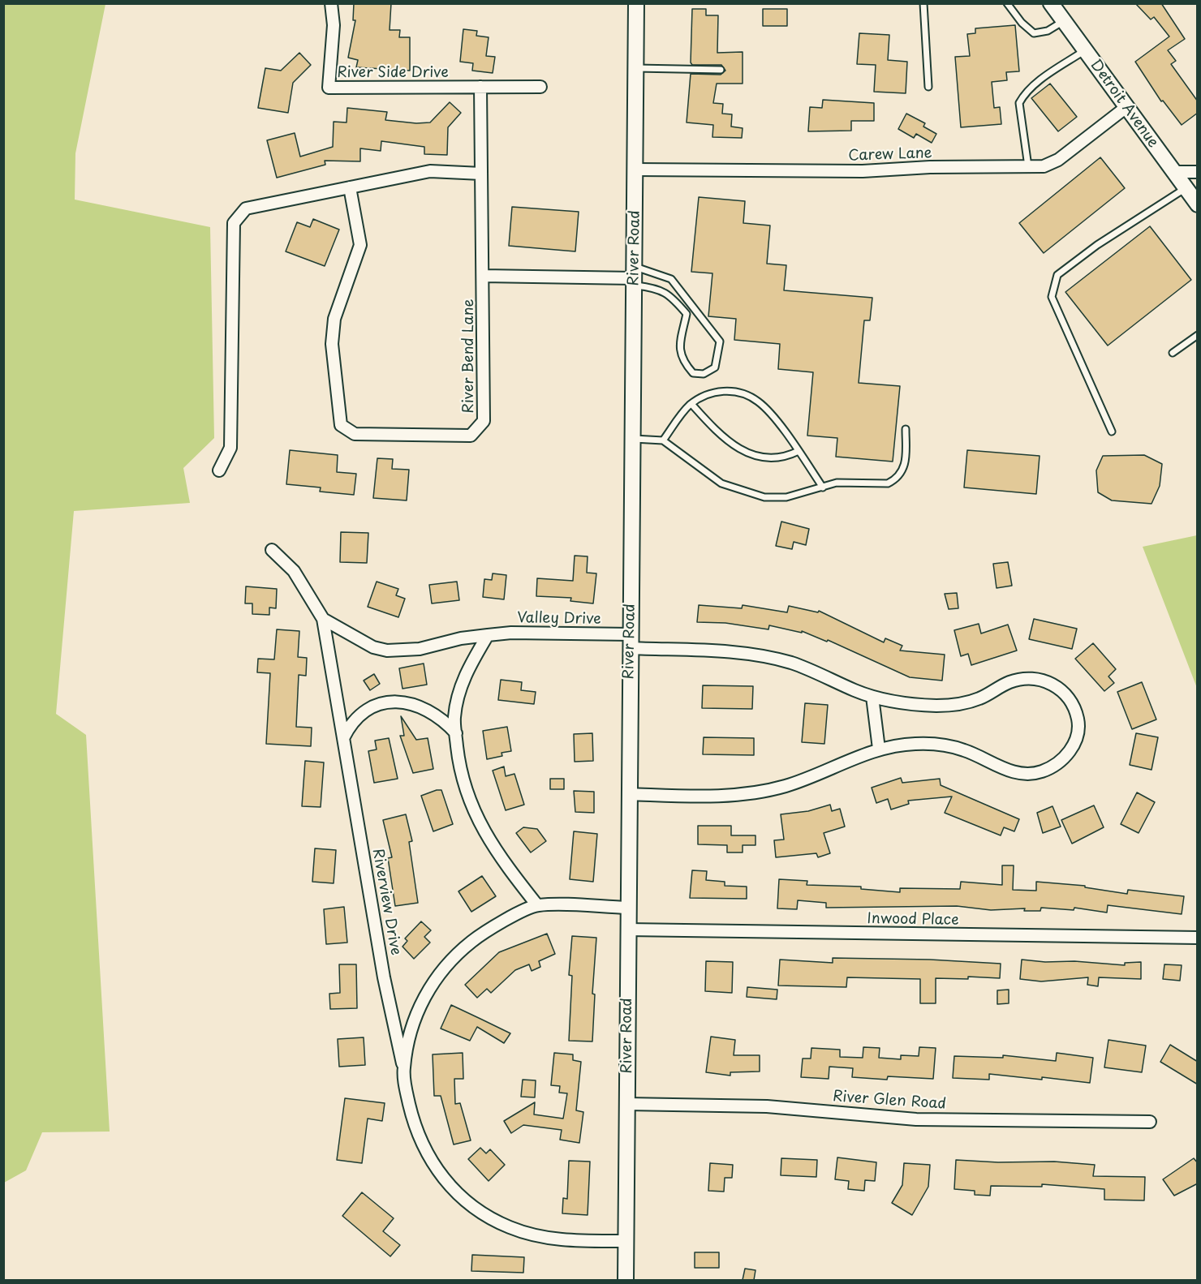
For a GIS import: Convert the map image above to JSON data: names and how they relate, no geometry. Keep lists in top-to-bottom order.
{
  "streets": {
    "street": [
      "River Side Drive",
      "Detroit Avenue",
      "Carew Lane",
      "River Road",
      "River Bend Lane",
      "Valley Drive",
      "Riverview Drive",
      "Inwood Place",
      "River Glen Road"
    ]
  },
  "crossings": [
    ["River Side Drive", "River Bend Lane"],
    ["Detroit Avenue", "Carew Lane"],
    ["Carew Lane", "River Road"],
    ["River Road", "Valley Drive"],
    ["River Road", "Riverview Drive"],
    ["River Road", "Inwood Place"],
    ["River Road", "River Glen Road"],
    ["Valley Drive", "Riverview Drive"]
  ]
}
